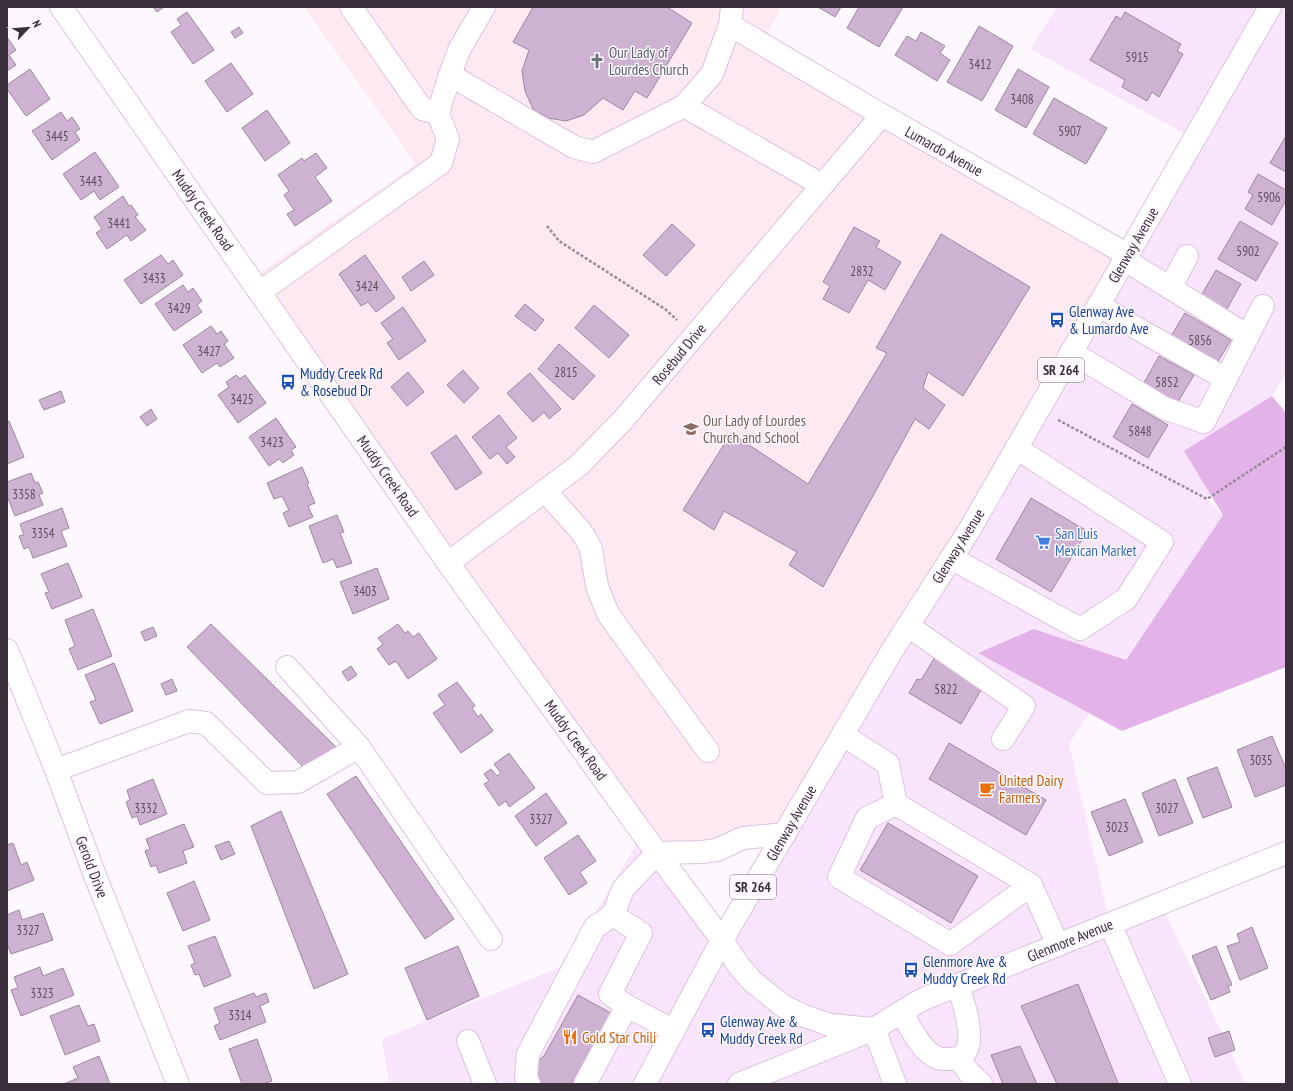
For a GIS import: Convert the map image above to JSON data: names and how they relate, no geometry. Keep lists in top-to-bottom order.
{
  "streets": {
    "street": [
      "Lumardo Avenue",
      "Muddy Creek Road",
      "Glenway Avenue",
      "Rosebud Drive",
      "SR 264",
      "Gerold Drive",
      "Glenmore Avenue"
    ]
  },
  "crossings": [
    ["Lumardo Avenue", "Glenway Avenue"],
    ["Lumardo Avenue", "Rosebud Drive"],
    ["Muddy Creek Road", "Glenway Avenue"],
    ["Muddy Creek Road", "Rosebud Drive"]
  ],
  "places": {
    "church": ["Our Lady of Lourdes Church"],
    "bus stop": [
      "Glenway Ave & Lumardo Ave",
      "Muddy Creek Rd & Rosebud Dr",
      "Glenmore Ave & Muddy Creek Rd",
      "Glenway Ave & Muddy Creek Rd"
    ],
    "school or university": ["Our Lady of Lourdes Church and School"],
    "supermarket": ["San Luis Mexican Market"],
    "cafe": ["United Dairy Farmers"],
    "restaurant": ["Gold Star Chili"]
  },
  "house_numbers": [
    "5915",
    "3412",
    "3408",
    "5907",
    "3445",
    "3443",
    "5906",
    "3441",
    "5902",
    "2832",
    "3433",
    "3424",
    "3429",
    "5856",
    "3427",
    "2815",
    "5852",
    "3425",
    "5848",
    "3423",
    "3358",
    "3354",
    "3403",
    "5822",
    "3035",
    "3332",
    "3027",
    "3327",
    "3023",
    "3327",
    "3323",
    "3314"
  ],
  "north": "top right"
}
